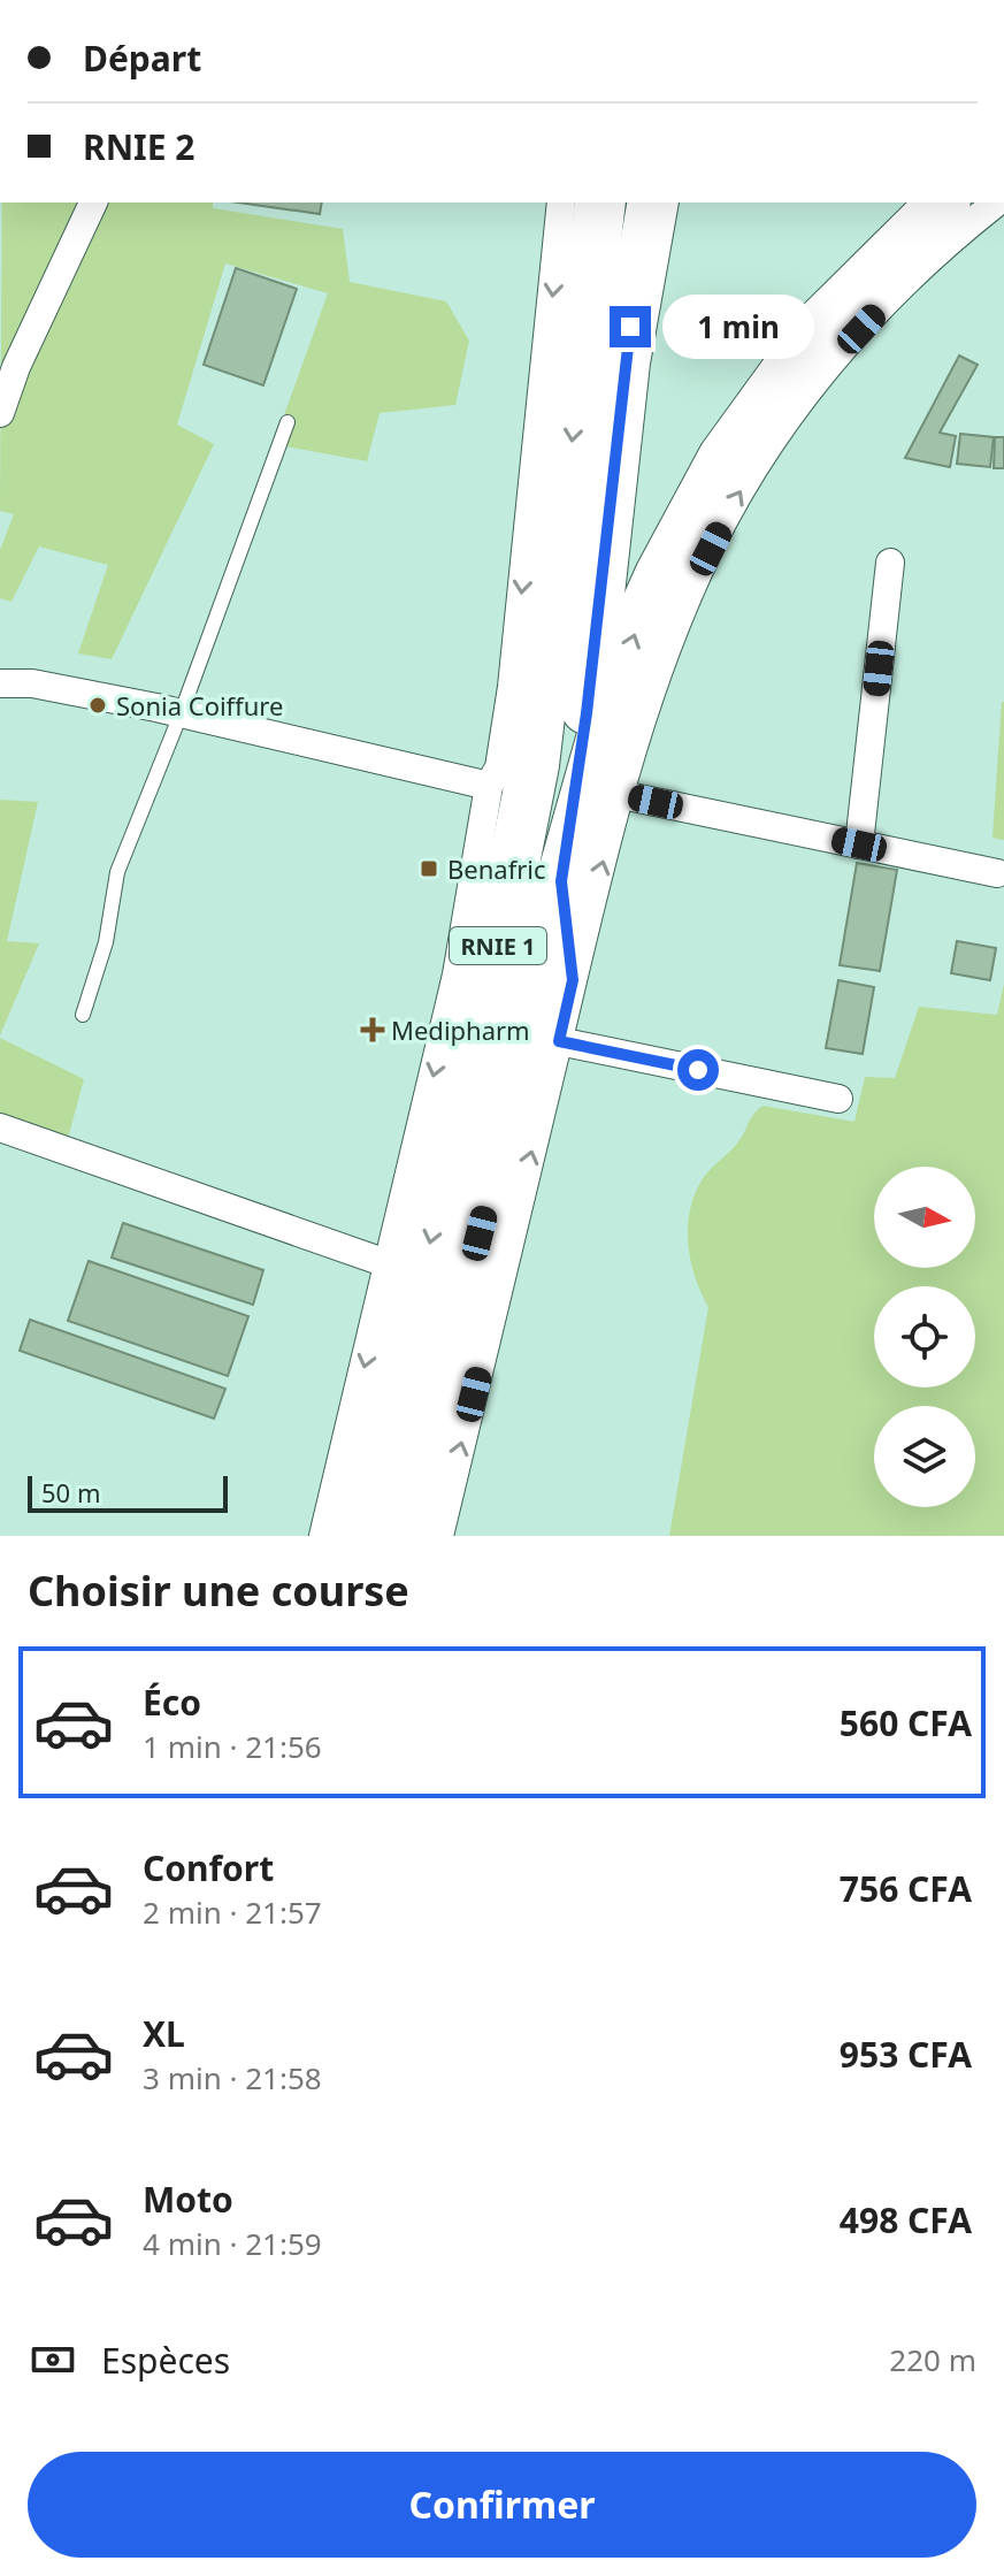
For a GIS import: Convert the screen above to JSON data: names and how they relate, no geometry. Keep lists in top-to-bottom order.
{
  "streets": {
    "highway": ["RNIE 1"]
  },
  "places": {
    "other": ["Sonia Coiffure"],
    "transit": ["Benafric"],
    "health": ["Medipharm"]
  },
  "scale_bar": "50 m",
  "north": "right",
  "page": {
    "banner": ["Départ", "RNIE 2"],
    "bubble": "1 min",
    "scale": "50 m",
    "heading": "Choisir une course",
    "list": [
      {
        "name": "Éco",
        "note": "1 min · 21:56",
        "value": "560 CFA"
      },
      {
        "name": "Confort",
        "note": "2 min · 21:57",
        "value": "756 CFA"
      },
      {
        "name": "XL",
        "note": "3 min · 21:58",
        "value": "953 CFA"
      },
      {
        "name": "Moto",
        "note": "4 min · 21:59",
        "value": "498 CFA"
      }
    ],
    "pay": ["Espèces", "220 m"],
    "buttons": "Confirmer"
  }
}
